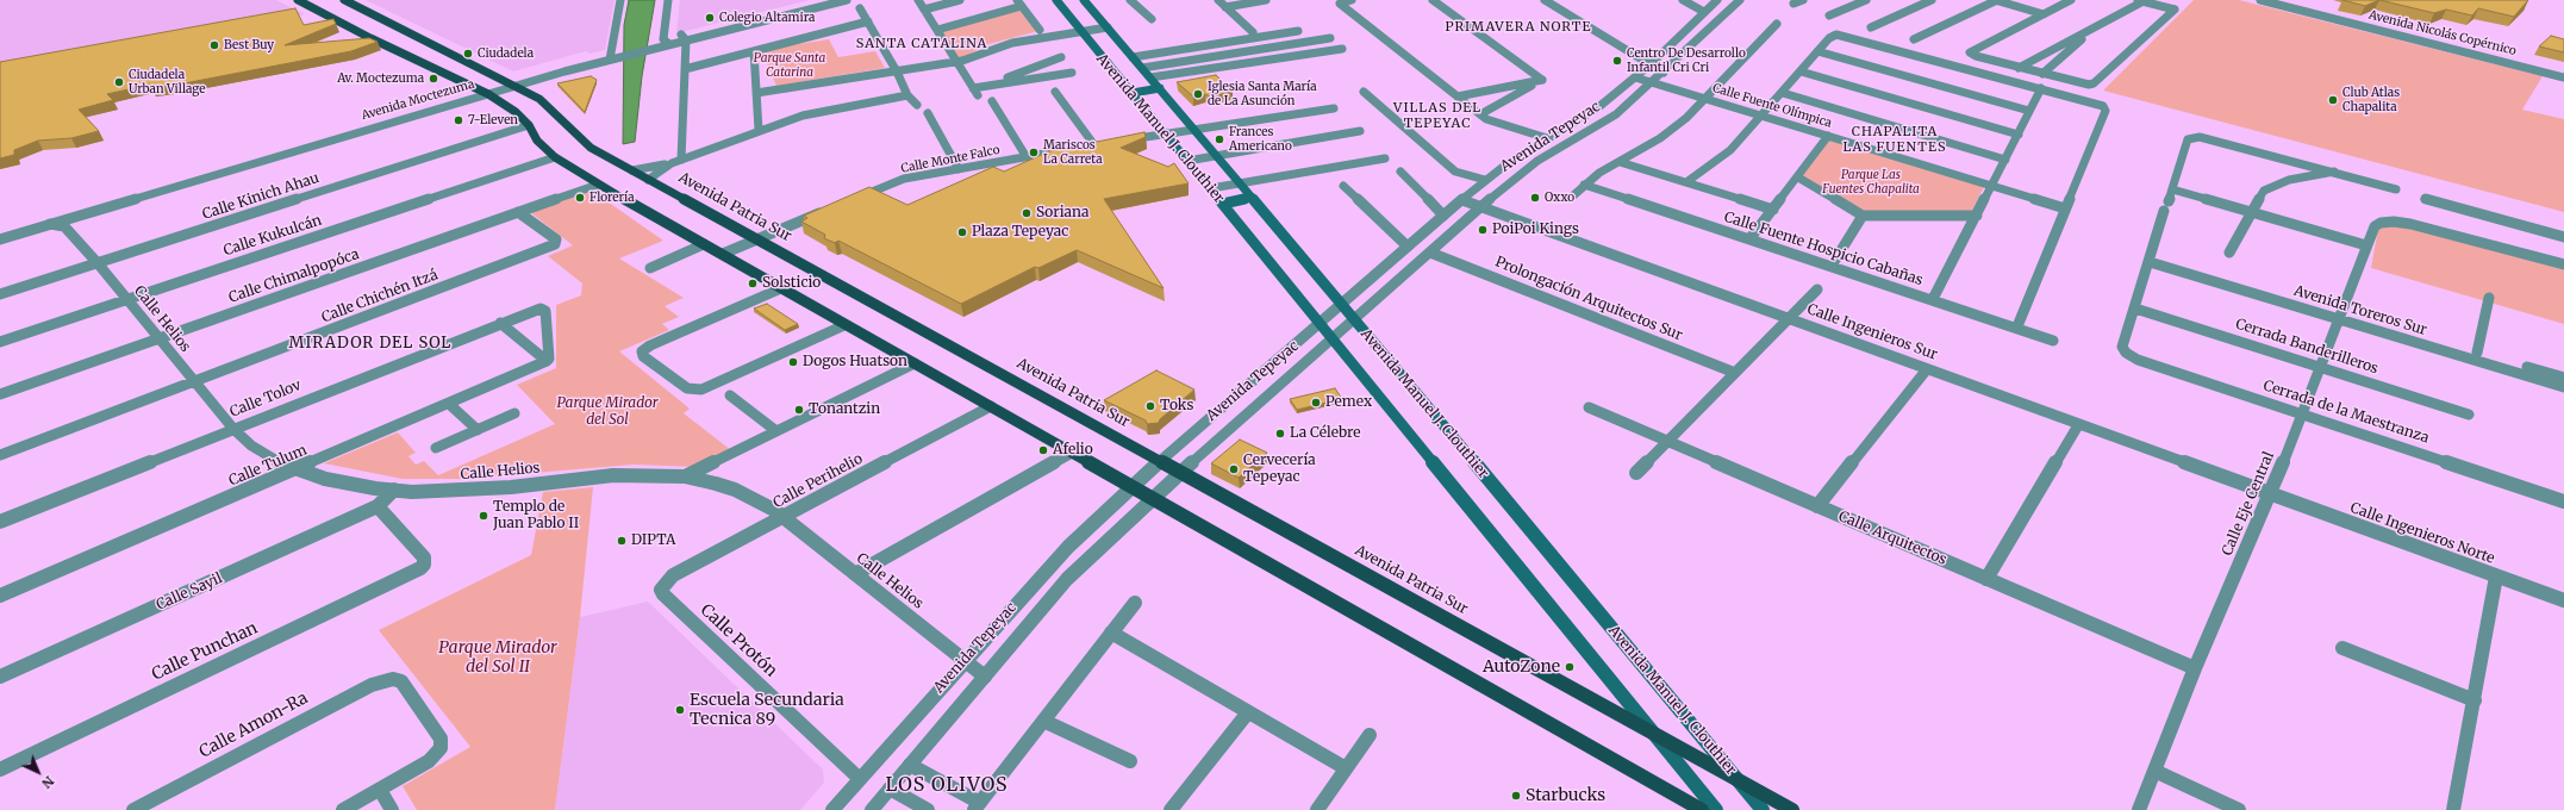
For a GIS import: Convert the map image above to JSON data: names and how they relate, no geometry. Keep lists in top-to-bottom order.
{
  "streets": {
    "main road": ["Avenida Manuel J. Clouthier", "Avenida Patria Sur"],
    "street": [
      "Avenida Nicolás Copérnico",
      "Avenida Moctezuma",
      "Calle Fuente Olímpica",
      "Avenida Tepeyac",
      "Calle Monte Falco",
      "Calle Kinich Ahau",
      "Calle Kukulcán",
      "Calle Fuente Hospicio Cabañas",
      "Calle Chimalpopóca",
      "Calle Chichén Itzá",
      "Prolongación Arquitectos Sur",
      "Avenida Toreros Sur",
      "Calle Helios",
      "Calle Ingenieros Sur",
      "Cerrada Banderilleros",
      "Calle Tolov",
      "Cerrada de la Maestranza",
      "Calle Tulum",
      "Calle Perihelio",
      "Calle Eje Central",
      "Calle Ingenieros Norte",
      "Calle Arquitectos",
      "Calle Sayil",
      "Calle Protón",
      "Calle Punchan",
      "Calle Amon-Ra"
    ]
  },
  "crossings": [
    ["Avenida Moctezuma", "Avenida Patria Sur"],
    ["Avenida Moctezuma", "Calle Helios"],
    ["Calle Fuente Olímpica", "Avenida Tepeyac"],
    ["Avenida Manuel J. Clouthier", "Avenida Tepeyac"],
    ["Avenida Manuel J. Clouthier", "Avenida Patria Sur"],
    ["Avenida Tepeyac", "Avenida Patria Sur"],
    ["Avenida Tepeyac", "Prolongación Arquitectos Sur"],
    ["Avenida Tepeyac", "Calle Helios"],
    ["Avenida Tepeyac", "Calle Ingenieros Sur"],
    ["Avenida Tepeyac", "Calle Protón"],
    ["Calle Kinich Ahau", "Calle Helios"],
    ["Calle Kukulcán", "Calle Helios"],
    ["Calle Chimalpopóca", "Calle Chichén Itzá"],
    ["Calle Chimalpopóca", "Calle Helios"],
    ["Calle Chichén Itzá", "Calle Helios"],
    ["Avenida Toreros Sur", "Calle Eje Central"],
    ["Calle Helios", "Calle Tolov"],
    ["Calle Helios", "Calle Tulum"],
    ["Calle Helios", "Calle Perihelio"],
    ["Calle Ingenieros Sur", "Calle Eje Central"],
    ["Calle Ingenieros Sur", "Calle Ingenieros Norte"],
    ["Cerrada Banderilleros", "Cerrada de la Maestranza"],
    ["Cerrada Banderilleros", "Calle Eje Central"],
    ["Calle Tolov", "Calle Tulum"],
    ["Cerrada de la Maestranza", "Calle Eje Central"],
    ["Calle Perihelio", "Calle Protón"],
    ["Calle Eje Central", "Calle Ingenieros Norte"],
    ["Calle Eje Central", "Calle Arquitectos"],
    ["Calle Sayil", "Calle Punchan"]
  ],
  "districts": [
    "PRIMAVERA NORTE",
    "SANTA CATALINA",
    "VILLAS DEL TEPEYAC",
    "CHAPALITA LAS FUENTES",
    "MIRADOR DEL SOL",
    "LOS OLIVOS"
  ],
  "parks": [
    "Parque Santa Catarina",
    "Parque Las Fuentes Chapalita",
    "Parque Mirador del Sol",
    "Parque Mirador del Sol II"
  ],
  "places": [
    "Colegio Altamira",
    "Best Buy",
    "Ciudadela",
    "Centro De Desarrollo Infantil Cri Cri",
    "Av. Moctezuma",
    "Ciudadela Urban Village",
    "Iglesia Santa María de La Asunción",
    "Club Atlas Chapalita",
    "7-Eleven",
    "Frances Americano",
    "Mariscos La Carreta",
    "Florería",
    "Oxxo",
    "Soriana",
    "PoiPoi Kings",
    "Plaza Tepeyac",
    "Solsticio",
    "Dogos Huatson",
    "Pemex",
    "Toks",
    "Tonantzin",
    "La Célebre",
    "Afelio",
    "Cervecería Tepeyac",
    "Templo de Juan Pablo II",
    "DIPTA",
    "AutoZone",
    "Escuela Secundaria Tecnica 89",
    "Starbucks"
  ],
  "north": "bottom right"
}
